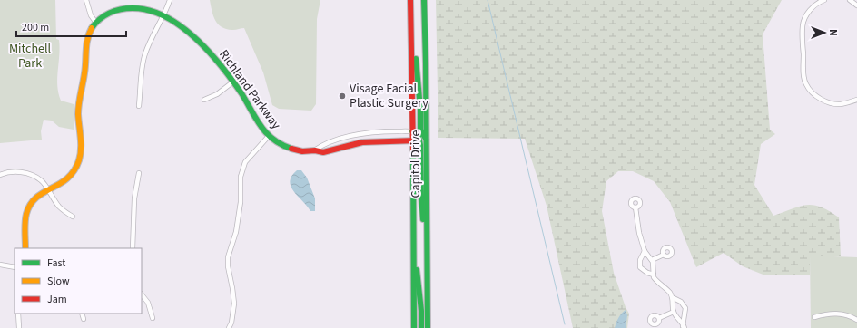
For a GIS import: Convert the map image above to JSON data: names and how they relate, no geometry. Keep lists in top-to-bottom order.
{
  "streets": {
    "main road": ["Richland Parkway", "Capitol Drive"]
  },
  "crossings": [
    ["Richland Parkway", "Capitol Drive"]
  ],
  "parks": ["Mitchell Park"],
  "places": ["Visage Facial Plastic Surgery"],
  "legend": ["Fast", "Slow", "Jam"],
  "scale_bar": "200 m",
  "north": "right"
}
